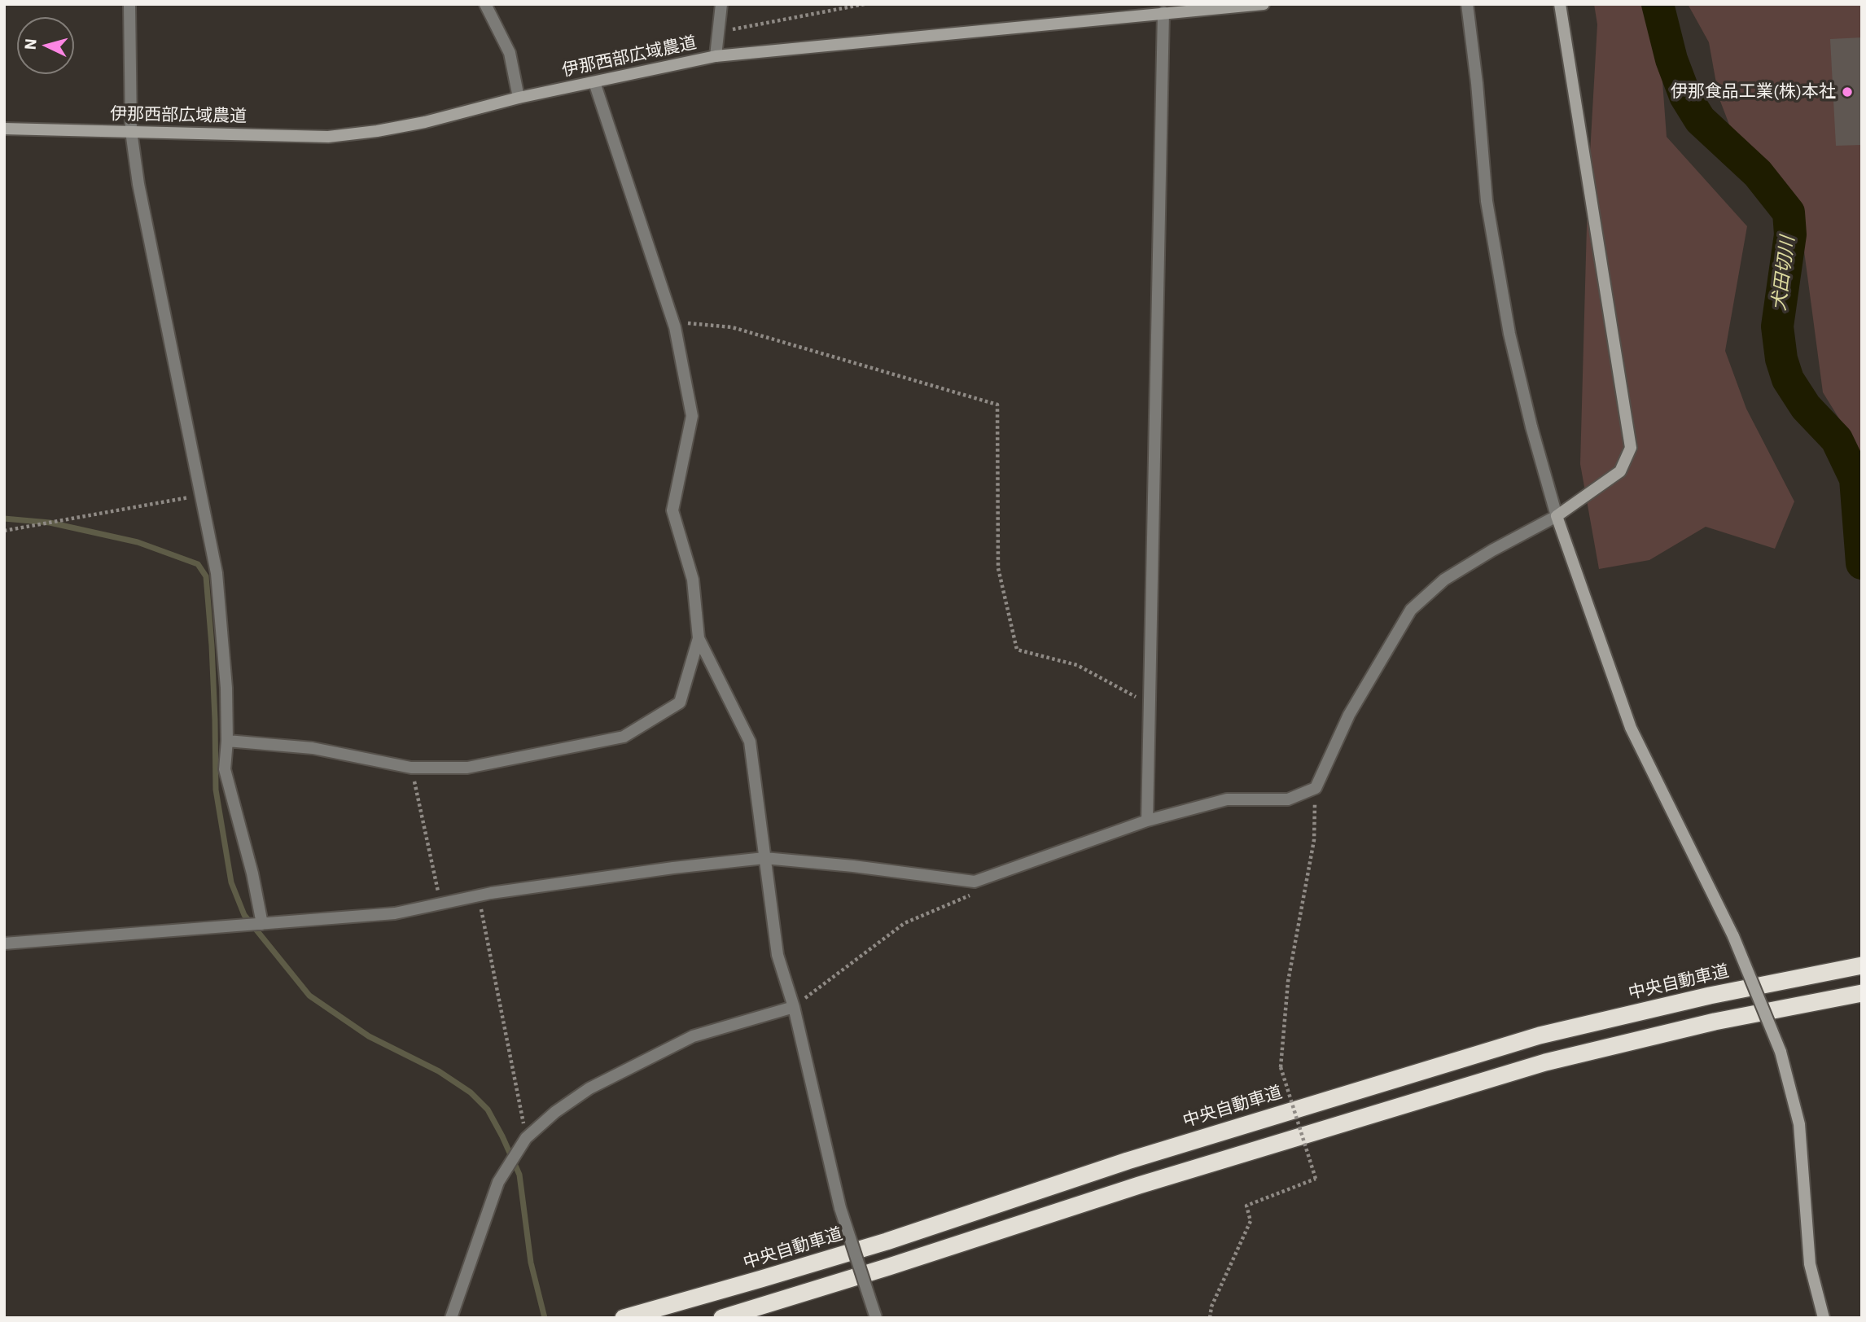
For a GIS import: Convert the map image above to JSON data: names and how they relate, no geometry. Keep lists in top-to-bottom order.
{
  "streets": {
    "highway": ["中央自動車道"],
    "street": ["伊那西部広域農道"]
  },
  "water": ["犬田切川"],
  "places": ["伊那食品工業(株)本社"],
  "north": "left"
}
